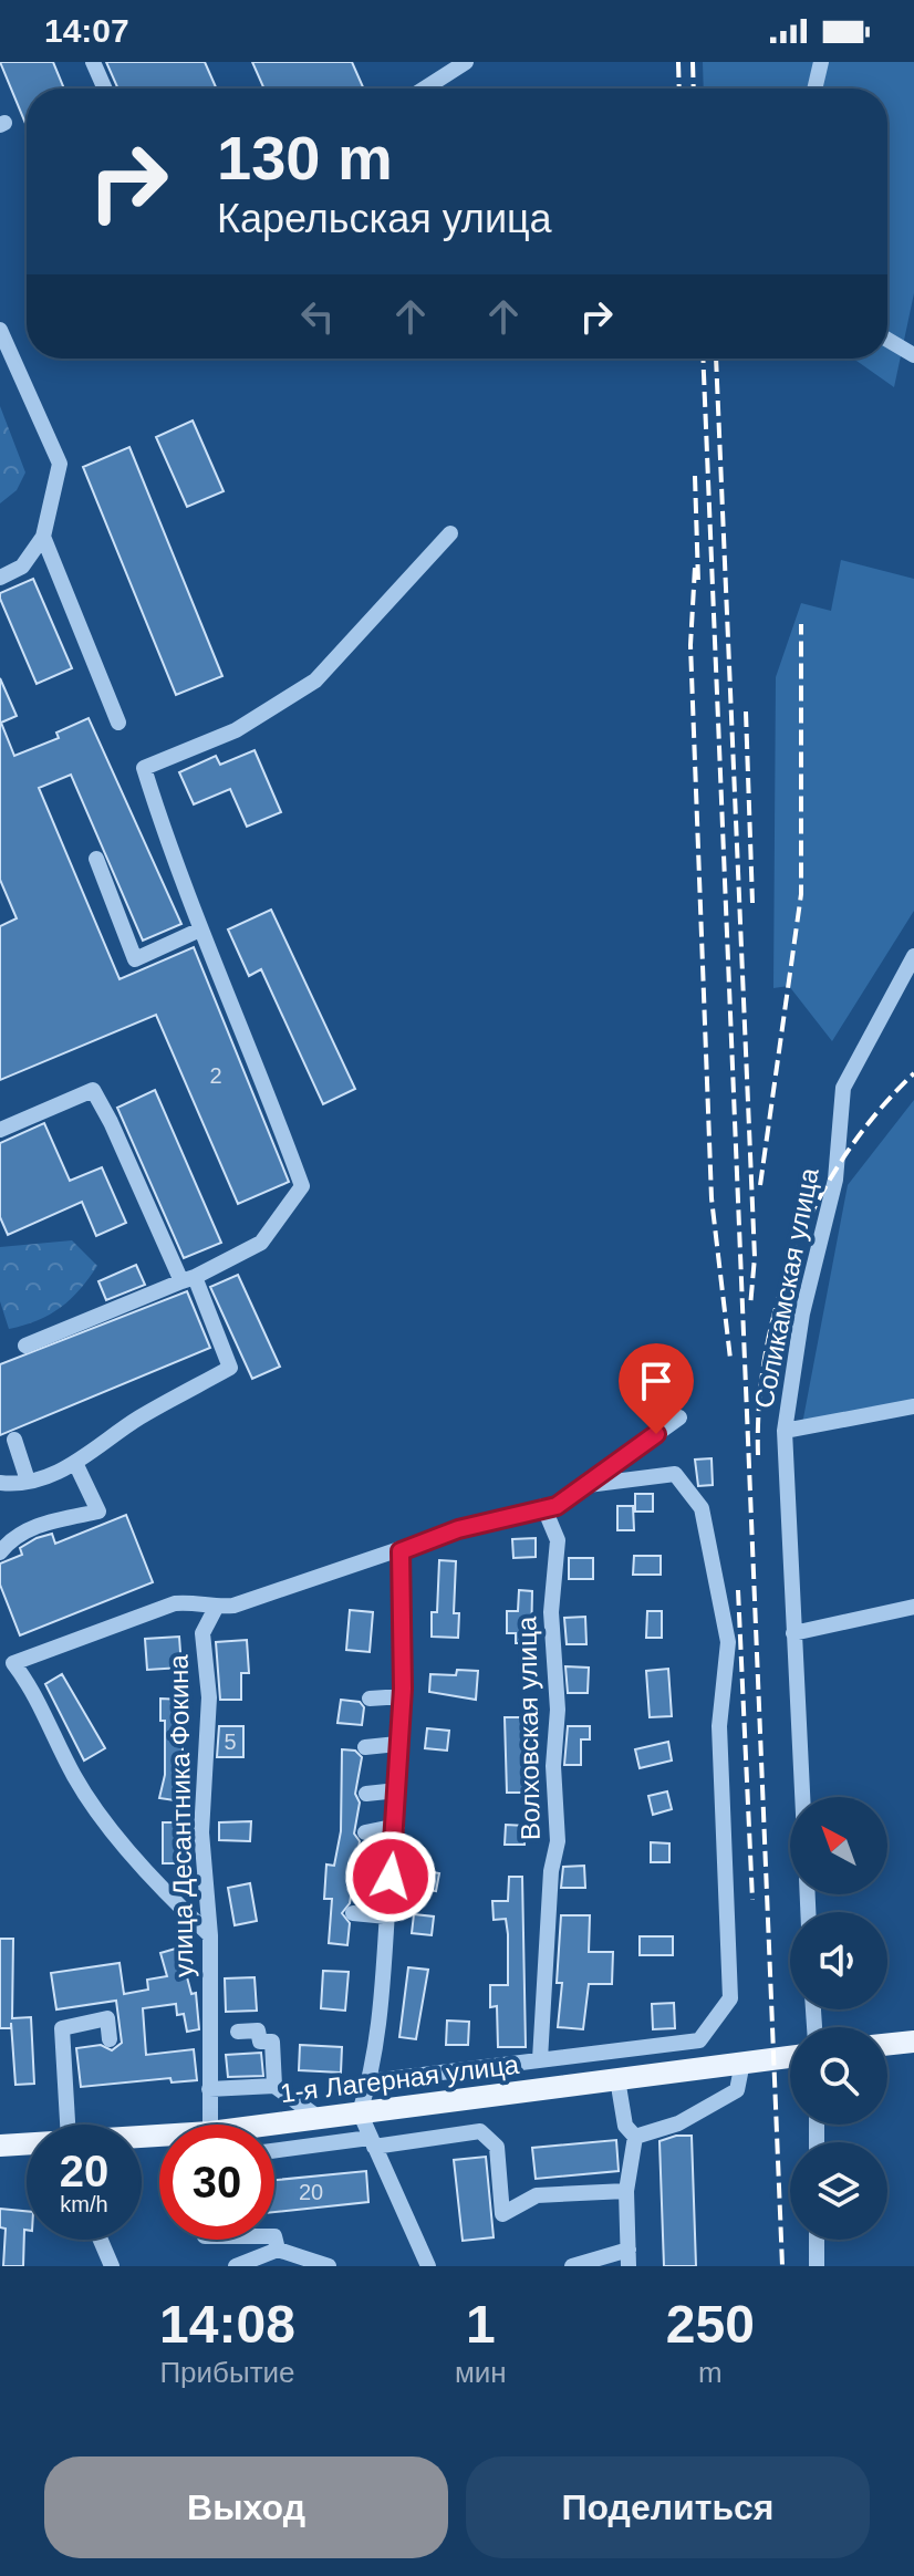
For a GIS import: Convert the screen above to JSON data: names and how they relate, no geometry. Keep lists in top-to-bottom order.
{
  "streets": {
    "main road": ["1-я Лагерная улица"],
    "street": ["Соликамская улица", "Волховская улица", "улица Десантника Фокина"]
  },
  "house_numbers": ["2", "5", "20"],
  "north": "top left",
  "page": {
    "status": "14:07",
    "turn": ["130 m", "Карельская улица"],
    "speed": "20 km/h",
    "limit": "30",
    "eta": [
      "14:08",
      "Прибытие",
      "1",
      "мин",
      "250",
      "m"
    ],
    "buttons": ["Выход", "Поделиться"]
  }
}
